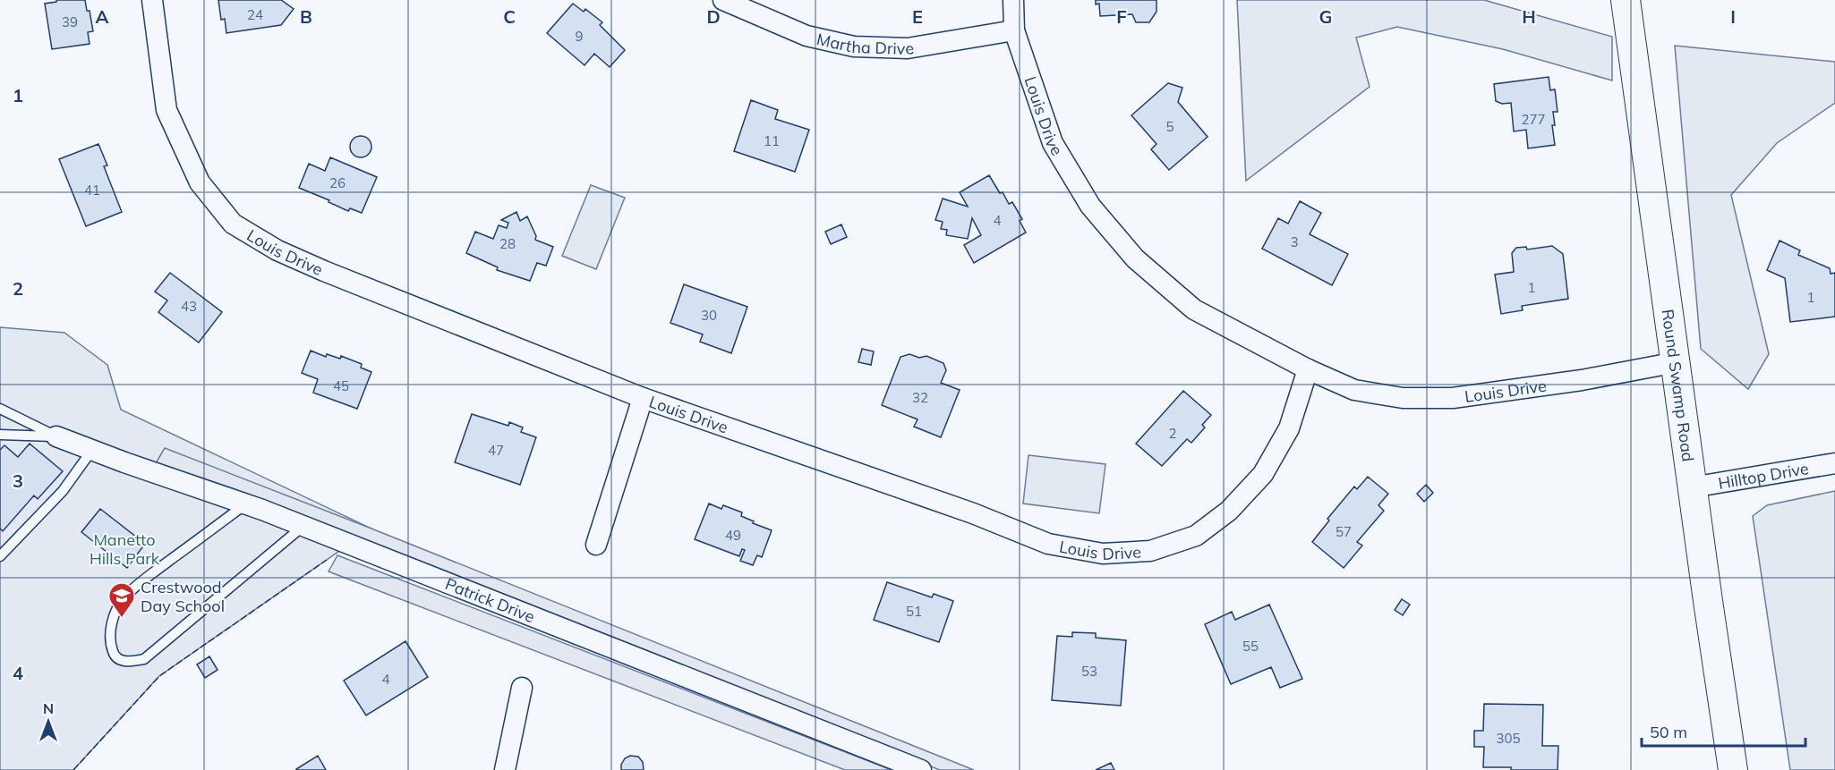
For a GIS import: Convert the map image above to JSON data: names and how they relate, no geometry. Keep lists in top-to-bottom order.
{
  "streets": {
    "street": [
      "Martha Drive",
      "Louis Drive",
      "Round Swamp Road",
      "Hilltop Drive",
      "Patrick Drive"
    ]
  },
  "crossings": [
    ["Martha Drive", "Louis Drive"],
    ["Louis Drive", "Round Swamp Road"],
    ["Round Swamp Road", "Hilltop Drive"]
  ],
  "parks": ["Manetto Hills Park"],
  "places": {
    "school or university": ["Crestwood Day School"]
  },
  "house_numbers": [
    "24",
    "39",
    "9",
    "277",
    "5",
    "11",
    "26",
    "41",
    "4",
    "3",
    "28",
    "1",
    "1",
    "43",
    "30",
    "45",
    "32",
    "2",
    "47",
    "57",
    "49",
    "51",
    "55",
    "53",
    "4",
    "305"
  ],
  "scale_bar": "50 m",
  "north": "top",
  "grid": {
    "columns": [
      "A",
      "B",
      "C",
      "D",
      "E",
      "F",
      "G",
      "H",
      "I"
    ],
    "rows": [
      "1",
      "2",
      "3",
      "4"
    ]
  }
}
